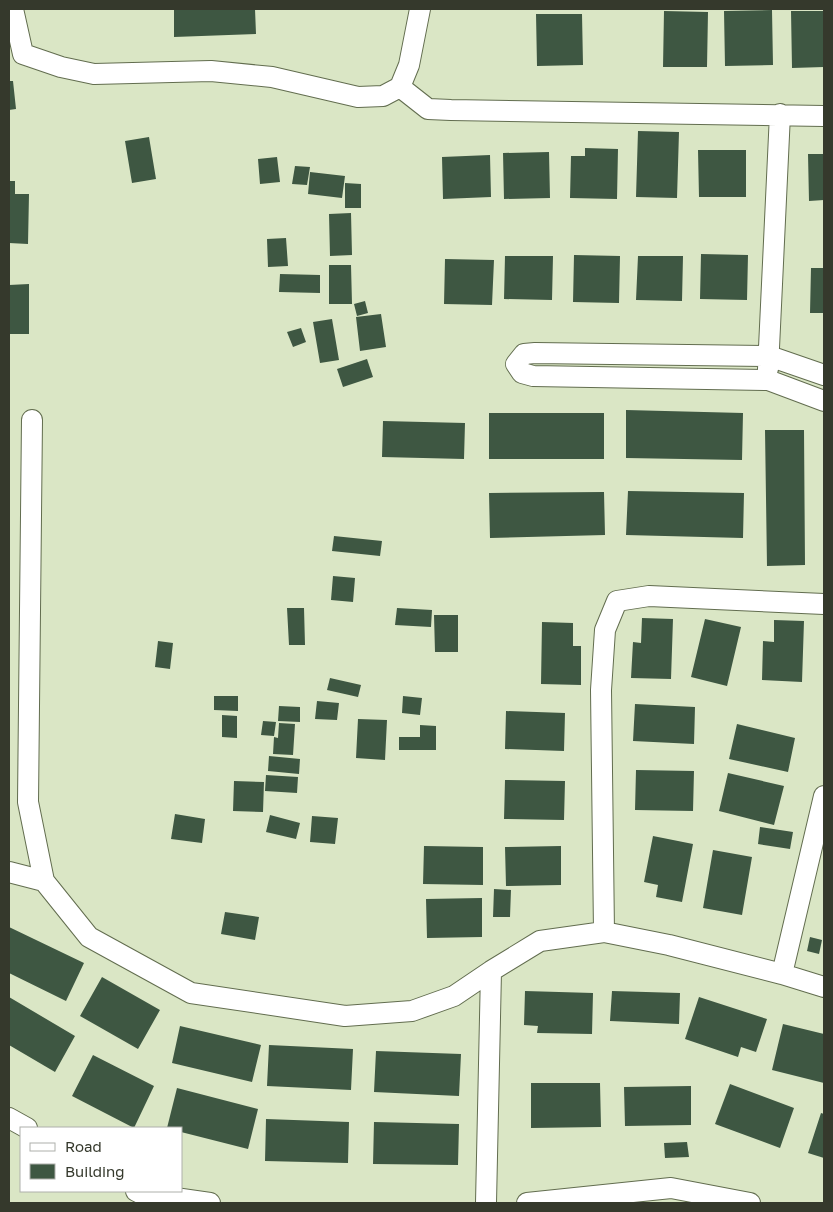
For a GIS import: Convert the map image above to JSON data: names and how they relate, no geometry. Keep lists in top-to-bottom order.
{
  "legend": ["Road", "Building"]
}
